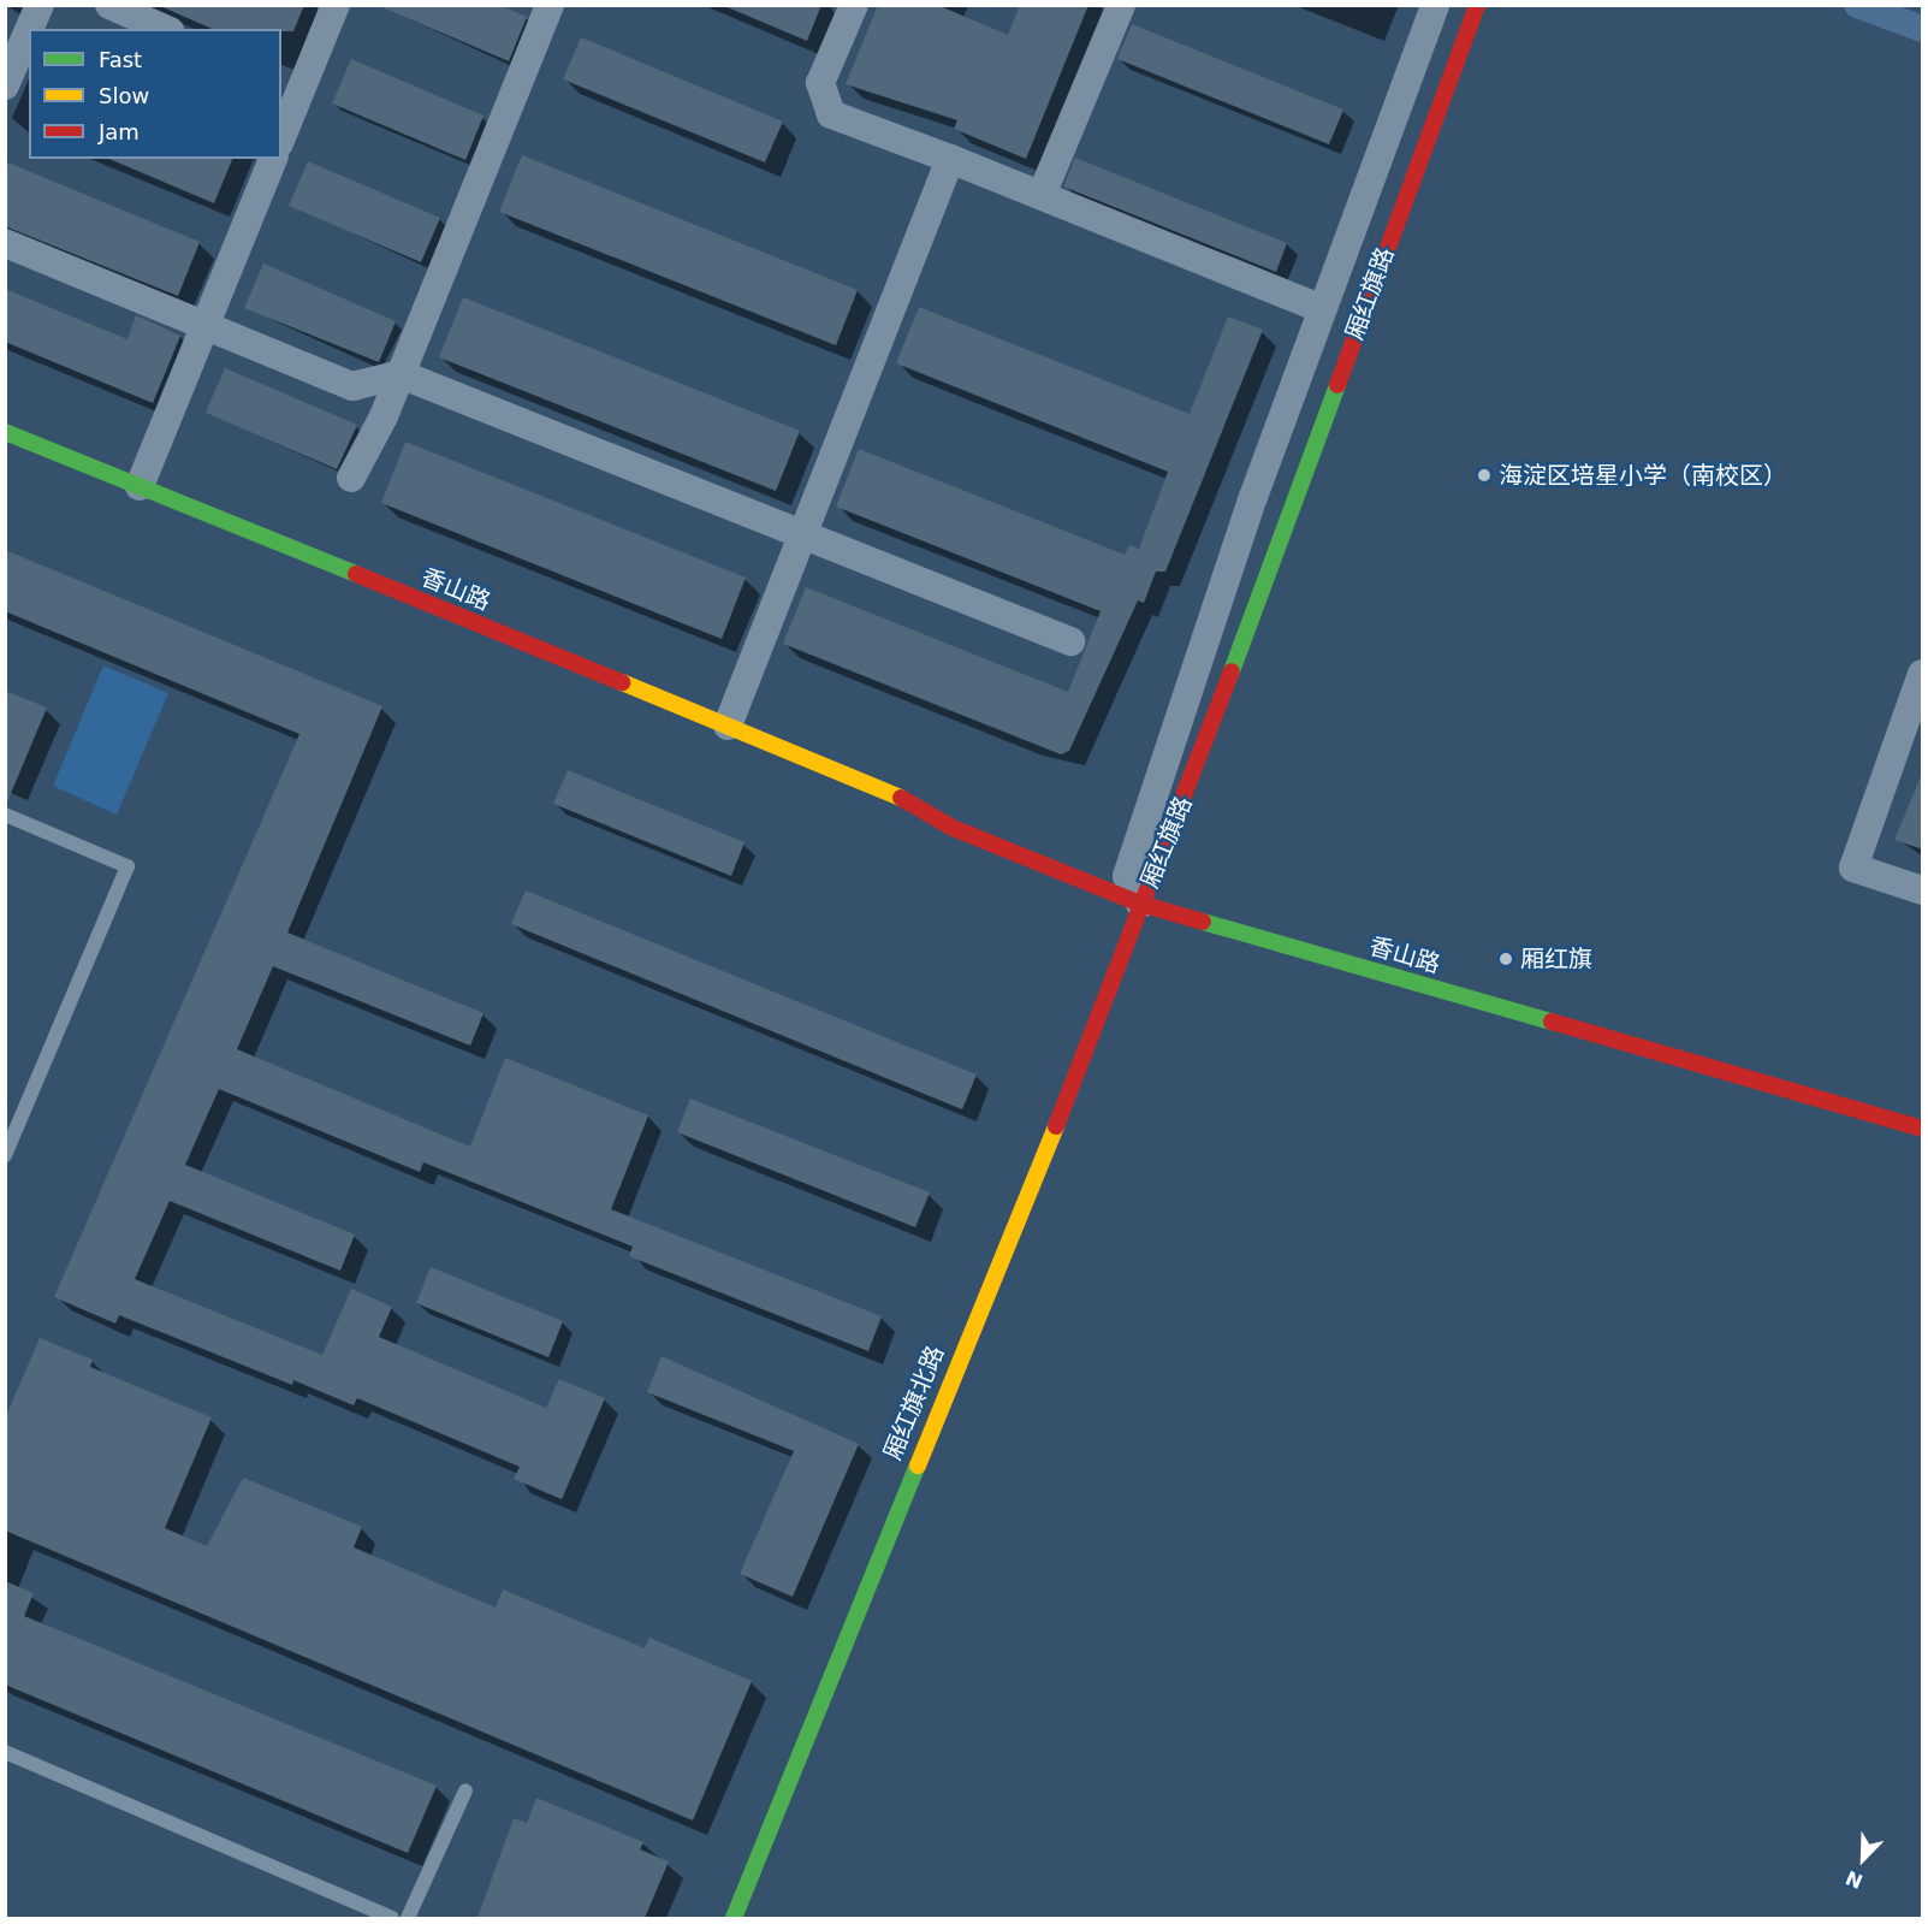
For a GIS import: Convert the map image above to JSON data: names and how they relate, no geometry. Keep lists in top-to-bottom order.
{
  "streets": {
    "street": ["厢红旗路", "香山路", "厢红旗北路"]
  },
  "crossings": [
    ["厢红旗路", "香山路"],
    ["厢红旗路", "厢红旗北路"],
    ["香山路", "厢红旗北路"]
  ],
  "places": ["海淀区培星小学（南校区）", "厢红旗"],
  "legend": ["Fast", "Slow", "Jam"],
  "north": "bottom left"
}
